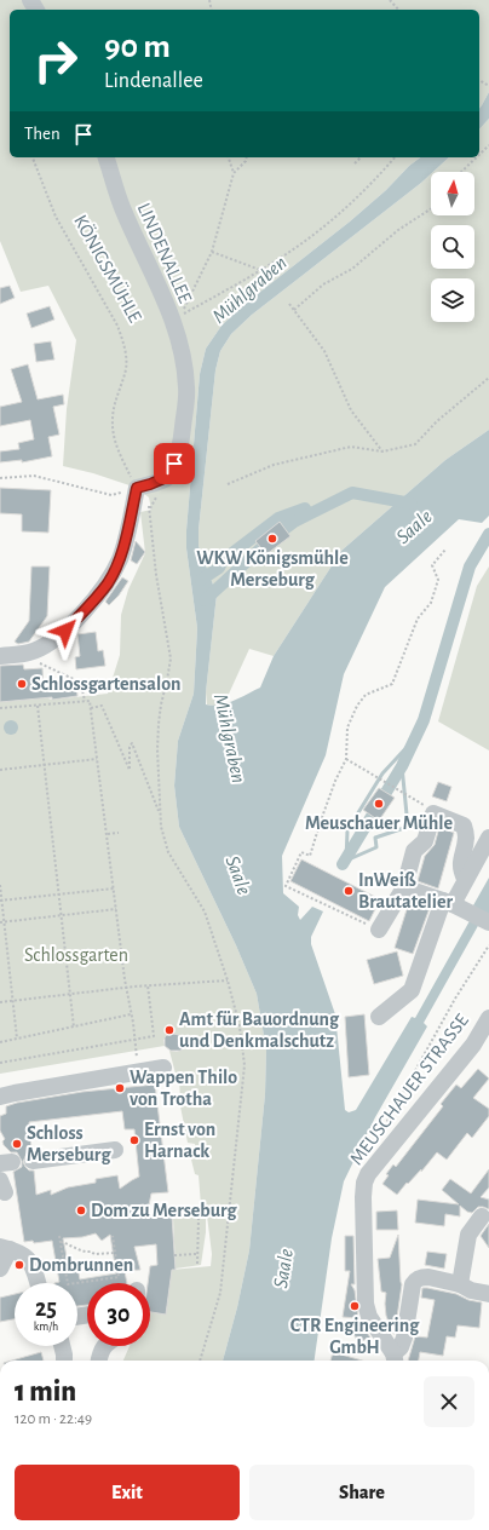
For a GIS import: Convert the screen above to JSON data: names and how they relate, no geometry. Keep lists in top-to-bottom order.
{
  "streets": {
    "street": ["LINDENALLEE", "MEUSCHAUER STRASSE"],
    "path": ["KÖNIGSMÜHLE"]
  },
  "crossings": [
    ["LINDENALLEE", "KÖNIGSMÜHLE"]
  ],
  "water": ["Mühlgraben", "Saale"],
  "parks": ["Schlossgarten"],
  "places": [
    "WKW Königsmühle Merseburg",
    "Schlossgartensalon",
    "Meuschauer Mühle",
    "InWeiß Brautatelier",
    "Amt für Bauordnung und Denkmalschutz",
    "Wappen Thilo von Trotha",
    "Ernst von Harnack",
    "Schloss Merseburg",
    "Dom zu Merseburg",
    "Dombrunnen",
    "CTR Engineering GmbH"
  ],
  "north": "top",
  "page": {
    "turn": ["90 m", "Lindenallee"],
    "then": "Then",
    "speed": "25 km/h",
    "limit": "30",
    "heading": ["1 min", "120 m · 22:49"],
    "buttons": ["Exit", "Share"]
  }
}
